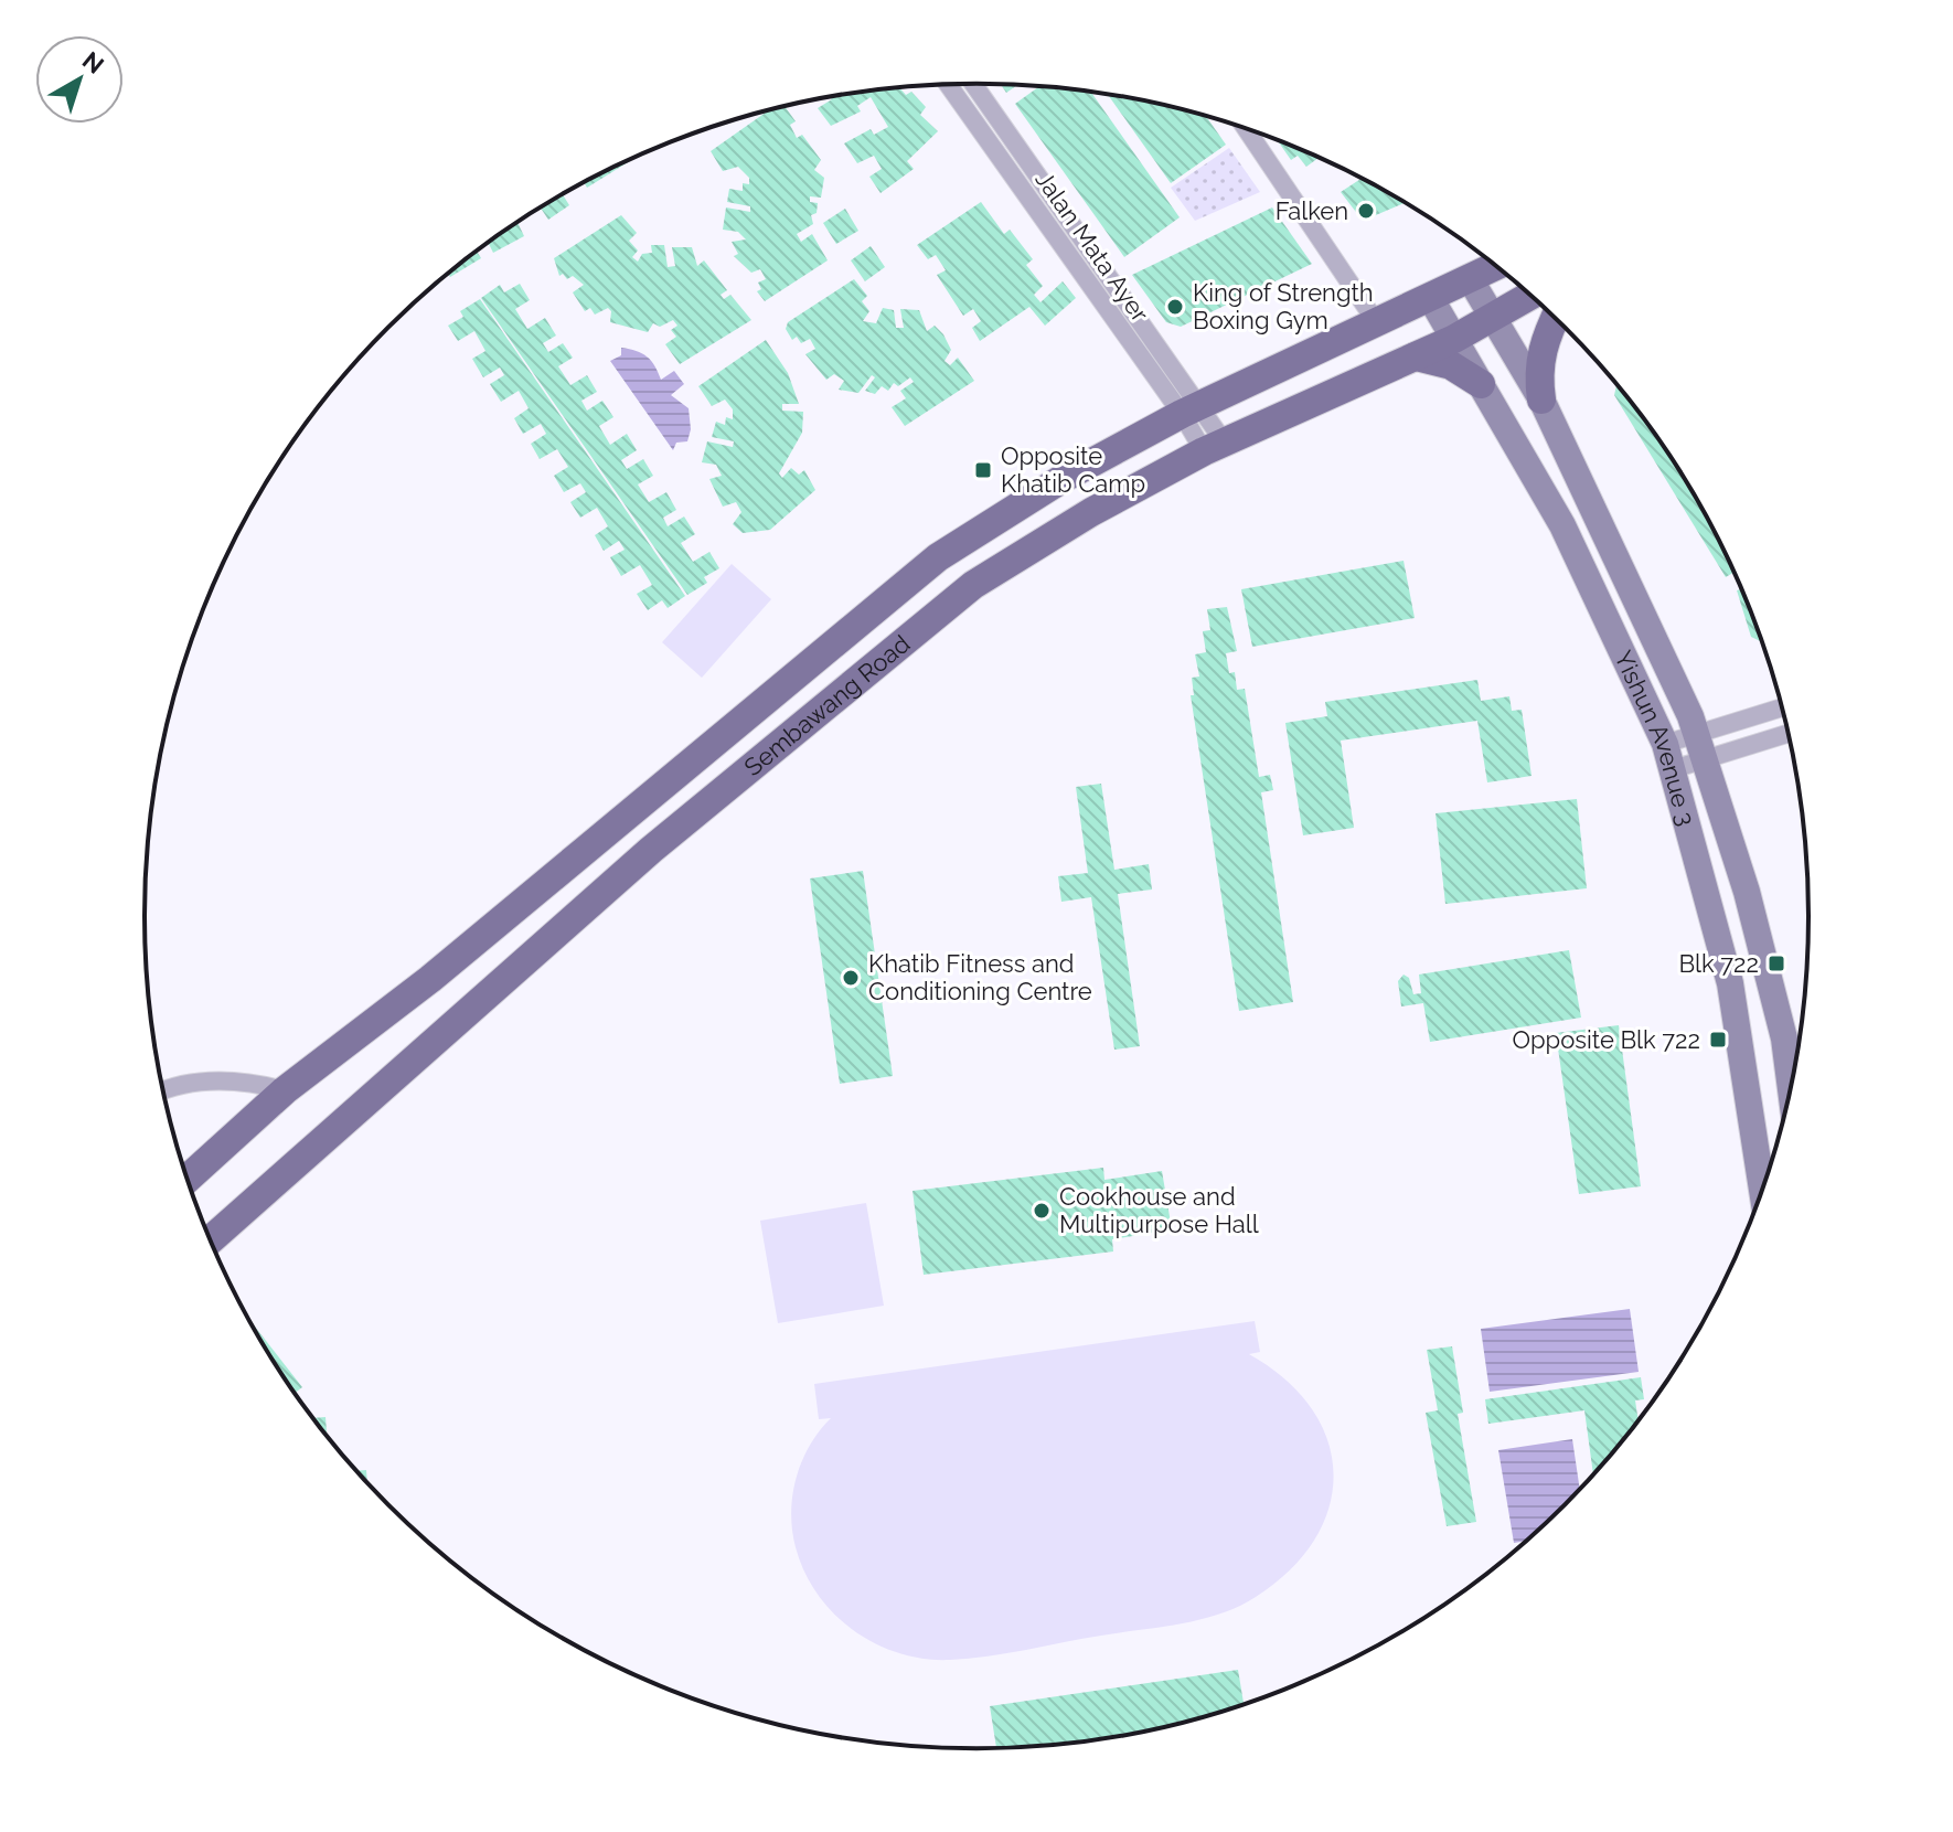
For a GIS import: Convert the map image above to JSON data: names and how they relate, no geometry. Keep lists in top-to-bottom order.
{
  "streets": {
    "main road": ["Sembawang Road", "Yishun Avenue 3"],
    "street": ["Jalan Mata Ayer"]
  },
  "crossings": [
    ["Jalan Mata Ayer", "Sembawang Road"],
    ["Sembawang Road", "Yishun Avenue 3"]
  ],
  "places": {
    "other": [
      "Falken",
      "King of Strength Boxing Gym",
      "Khatib Fitness and Conditioning Centre",
      "Cookhouse and Multipurpose Hall"
    ],
    "transit": ["Opposite Khatib Camp", "Blk 722", "Opposite Blk 722"]
  },
  "north": "top right"
}
